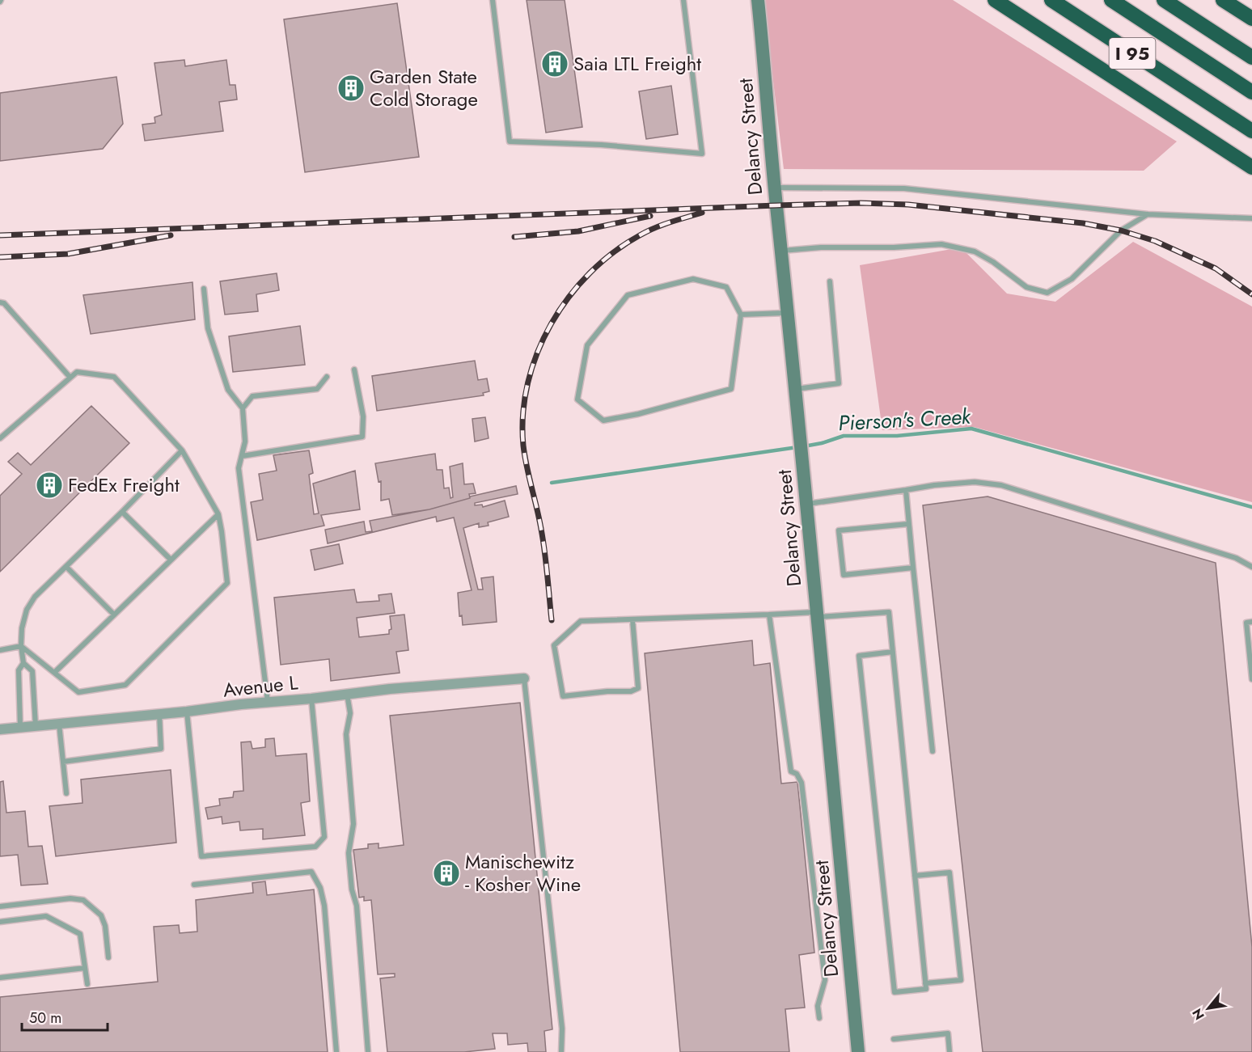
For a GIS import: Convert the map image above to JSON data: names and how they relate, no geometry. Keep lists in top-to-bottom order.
{
  "streets": {
    "highway": ["I 95"],
    "street": ["Delancy Street", "Avenue L"]
  },
  "water": ["Pierson's Creek"],
  "places": {
    "building": [
      "Saia LTL Freight",
      "Garden State Cold Storage",
      "FedEx Freight",
      "Manischewitz - Kosher Wine"
    ]
  },
  "scale_bar": "50 m",
  "north": "bottom left"
}
